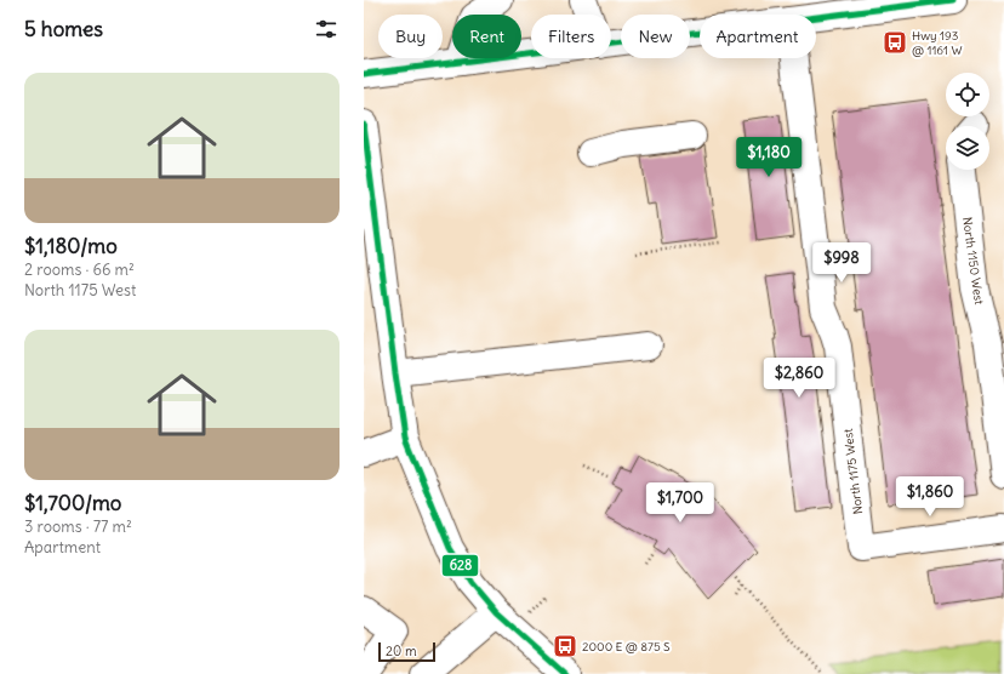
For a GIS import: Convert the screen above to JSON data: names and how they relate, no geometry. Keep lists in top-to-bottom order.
{
  "streets": {
    "street": ["North 1150 West", "North 1175 West"]
  },
  "places": {
    "bus stop": ["Hwy 193 @ 1161 W", "2000 E @ 875 S"]
  },
  "lines": ["transit line 628"],
  "scale_bar": "20 m",
  "page": {
    "heading": "5 homes",
    "chip": [
      "Buy",
      "Rent",
      "Filters",
      "New",
      "Apartment"
    ],
    "list": [
      {
        "name": "$1,180/mo",
        "note": "2 rooms · 66 m² · North 1175 West"
      },
      {
        "name": "$1,700/mo",
        "note": "3 rooms · 77 m² · Apartment"
      }
    ],
    "price": [
      "$1,180",
      "$998",
      "$2,860",
      "$1,860",
      "$1,700"
    ],
    "scale": "20 m"
  }
}
